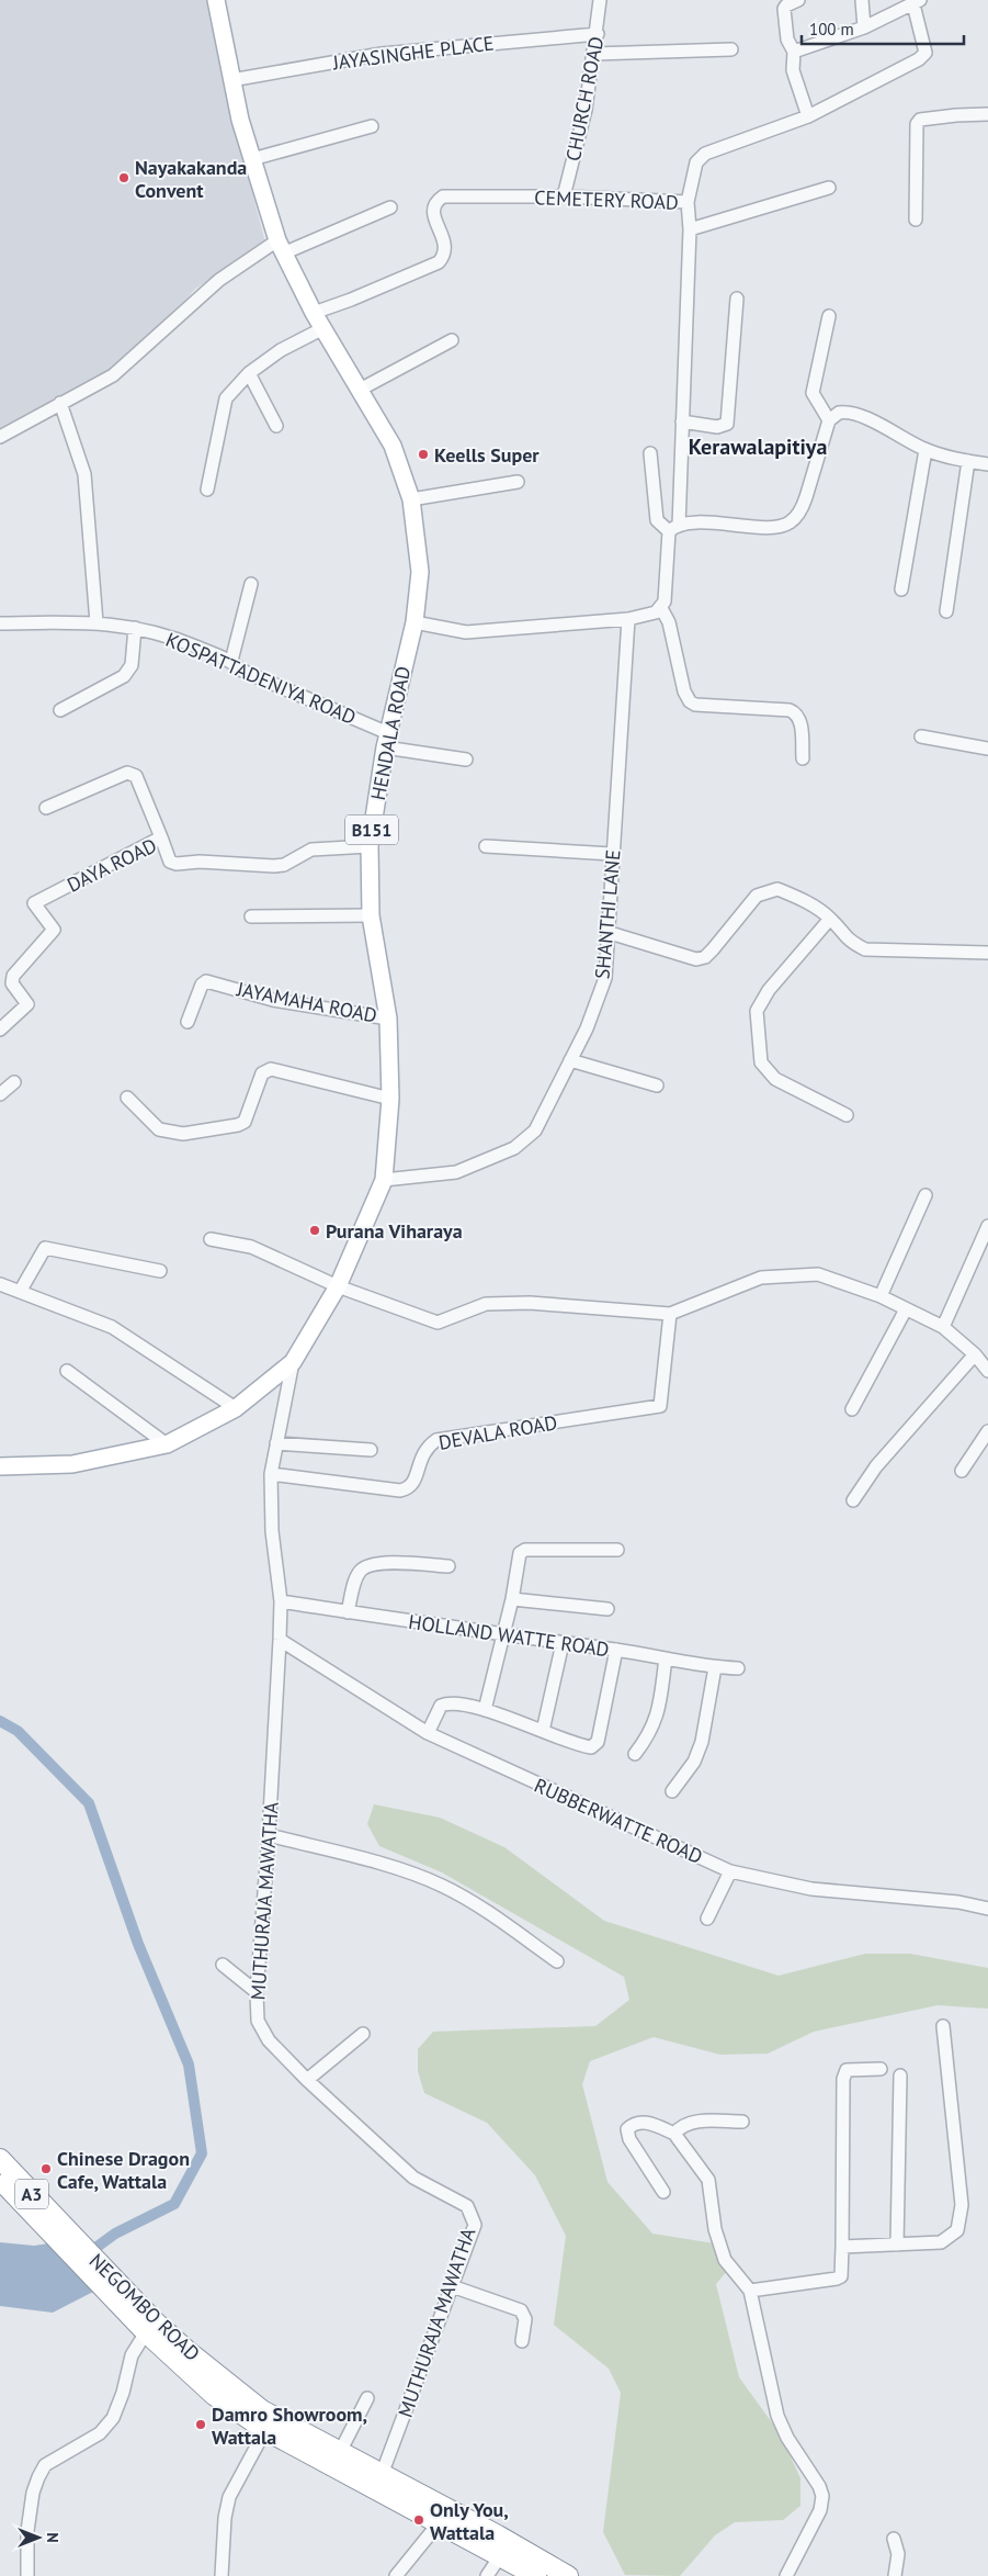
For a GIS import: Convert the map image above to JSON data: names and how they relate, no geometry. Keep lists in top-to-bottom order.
{
  "streets": {
    "highway": ["A3", "NEGOMBO ROAD"],
    "main road": ["HENDALA ROAD", "B151"],
    "street": [
      "JAYASINGHE PLACE",
      "CHURCH ROAD",
      "CEMETERY ROAD",
      "KOSPATTADENIYA ROAD",
      "DAYA ROAD",
      "SHANTHI LANE",
      "JAYAMAHA ROAD",
      "DEVALA ROAD",
      "HOLLAND WATTE ROAD",
      "RUBBERWATTE ROAD",
      "MUTHURAJA MAWATHA"
    ]
  },
  "crossings": [
    ["JAYASINGHE PLACE", "CHURCH ROAD"],
    ["JAYASINGHE PLACE", "HENDALA ROAD"],
    ["CHURCH ROAD", "CEMETERY ROAD"],
    ["CEMETERY ROAD", "HENDALA ROAD"],
    ["KOSPATTADENIYA ROAD", "HENDALA ROAD"],
    ["HENDALA ROAD", "DAYA ROAD"],
    ["HENDALA ROAD", "SHANTHI LANE"],
    ["HENDALA ROAD", "JAYAMAHA ROAD"],
    ["HENDALA ROAD", "MUTHURAJA MAWATHA"],
    ["DEVALA ROAD", "MUTHURAJA MAWATHA"],
    ["HOLLAND WATTE ROAD", "MUTHURAJA MAWATHA"],
    ["RUBBERWATTE ROAD", "MUTHURAJA MAWATHA"],
    ["MUTHURAJA MAWATHA", "NEGOMBO ROAD"]
  ],
  "districts": ["Kerawalapitiya"],
  "places": [
    "Nayakakanda Convent",
    "Keells Super",
    "Purana Viharaya",
    "Chinese Dragon Cafe, Wattala",
    "Damro Showroom, Wattala",
    "Only You, Wattala"
  ],
  "scale_bar": "100 m",
  "north": "right"
}
